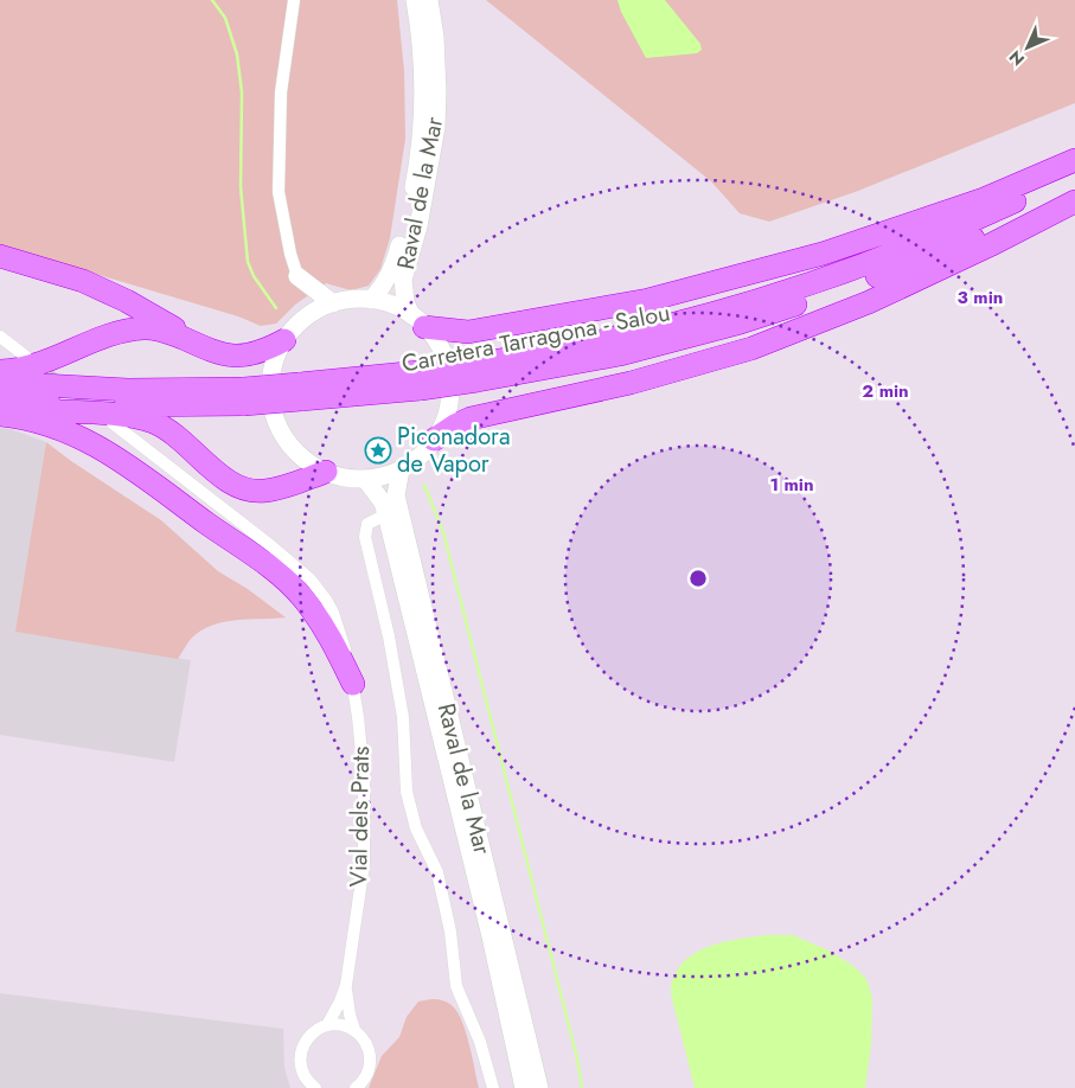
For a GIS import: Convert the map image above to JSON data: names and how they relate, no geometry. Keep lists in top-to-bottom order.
{
  "streets": {
    "highway": ["Carretera Tarragona - Salou"],
    "street": ["Raval de la Mar", "Vial dels Prats"]
  },
  "places": {
    "place": ["Piconadora de Vapor"]
  },
  "north": "bottom left",
  "rings": ["3 min", "2 min", "1 min"]
}
